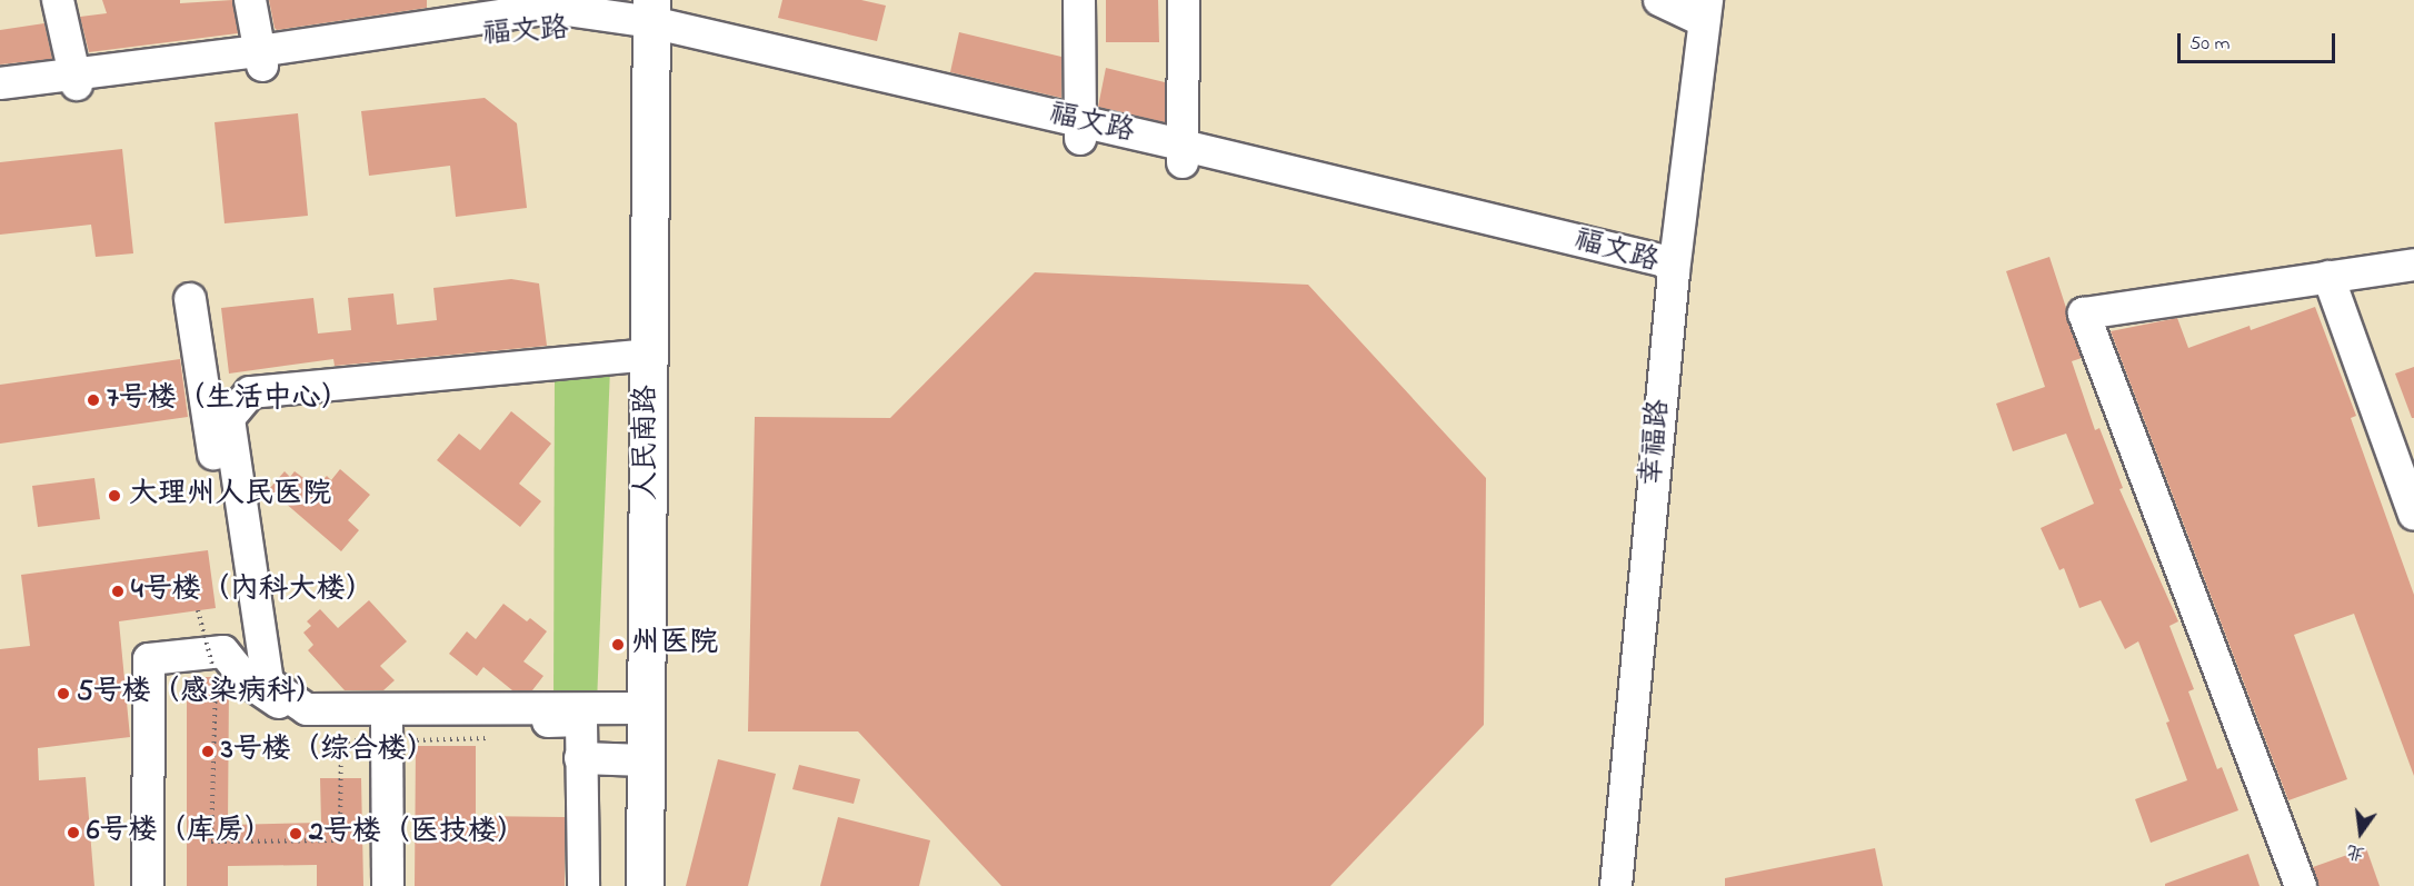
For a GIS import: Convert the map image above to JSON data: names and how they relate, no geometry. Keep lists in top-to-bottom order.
{
  "streets": {
    "main road": ["人民南路"],
    "street": ["福文路", "幸福路"]
  },
  "crossings": [
    ["福文路", "人民南路"],
    ["福文路", "幸福路"]
  ],
  "places": [
    "7号楼（生活中心）",
    "大理州人民医院",
    "4号楼（内科大楼）",
    "州医院",
    "5号楼（感染病科）",
    "3号楼（综合楼）",
    "6号楼（库房）",
    "2号楼（医技楼）"
  ],
  "scale_bar": "50 m",
  "north": "bottom"
}
